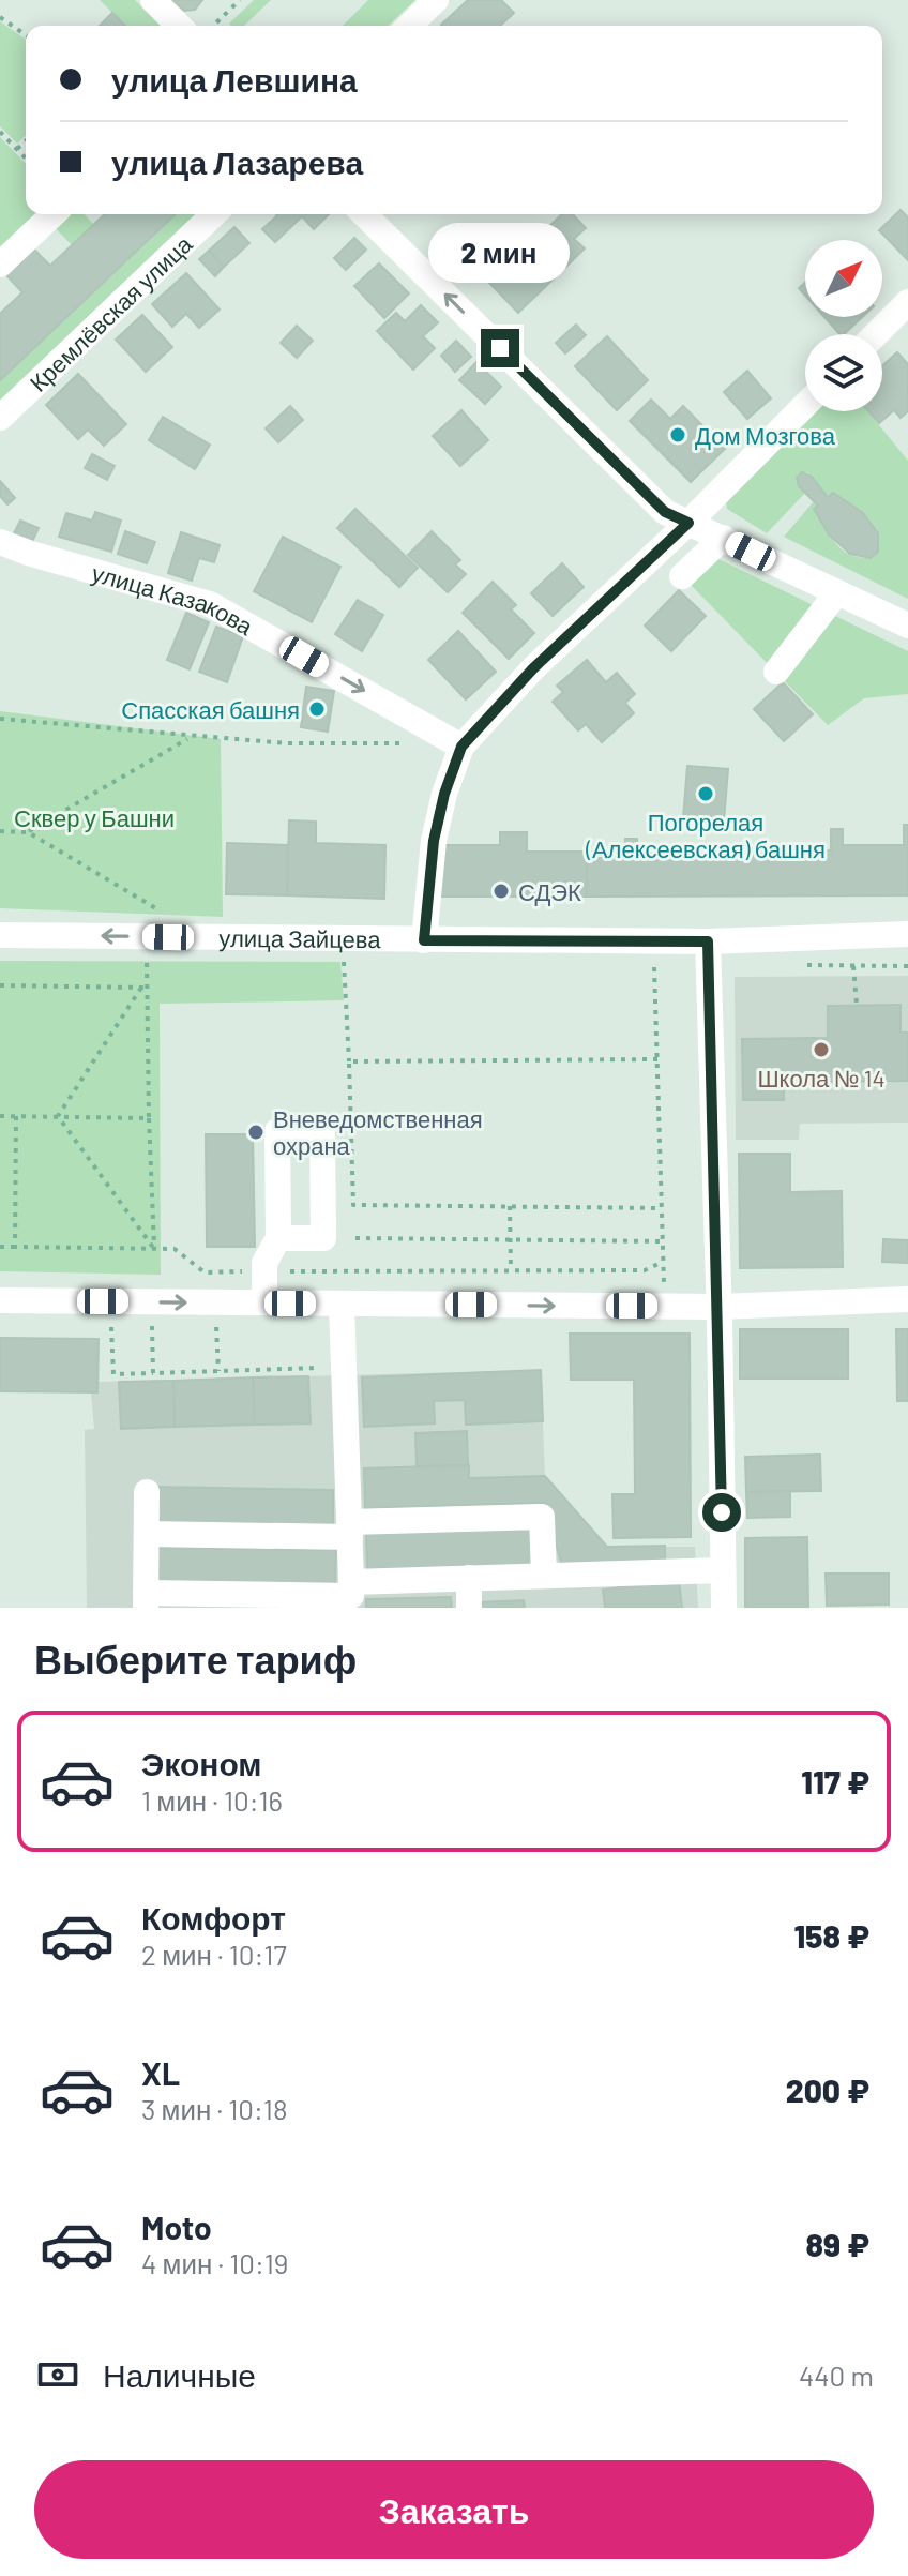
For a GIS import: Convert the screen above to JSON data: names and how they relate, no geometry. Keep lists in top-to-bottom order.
{
  "streets": {
    "street": ["Кремлёвская улица", "улица Казакова", "улица Зайцева"]
  },
  "one_way": ["улица Казакова", "улица Зайцева"],
  "parks": ["Сквер у Башни"],
  "places": [
    "Дом Мозгова",
    "Спасская башня",
    "Погорелая (Алексеевская) башня",
    "СДЭК",
    "Школа № 14",
    "Вневедомственная охрана"
  ],
  "north": "top right",
  "page": {
    "banner": ["улица Левшина", "улица Лазарева"],
    "bubble": "2 мин",
    "heading": "Выберите тариф",
    "list": [
      {
        "name": "Эконом",
        "note": "1 мин · 10:16",
        "value": "117 ₽"
      },
      {
        "name": "Комфорт",
        "note": "2 мин · 10:17",
        "value": "158 ₽"
      },
      {
        "name": "XL",
        "note": "3 мин · 10:18",
        "value": "200 ₽"
      },
      {
        "name": "Moto",
        "note": "4 мин · 10:19",
        "value": "89 ₽"
      }
    ],
    "pay": ["Наличные", "440 m"],
    "buttons": "Заказать"
  }
}
